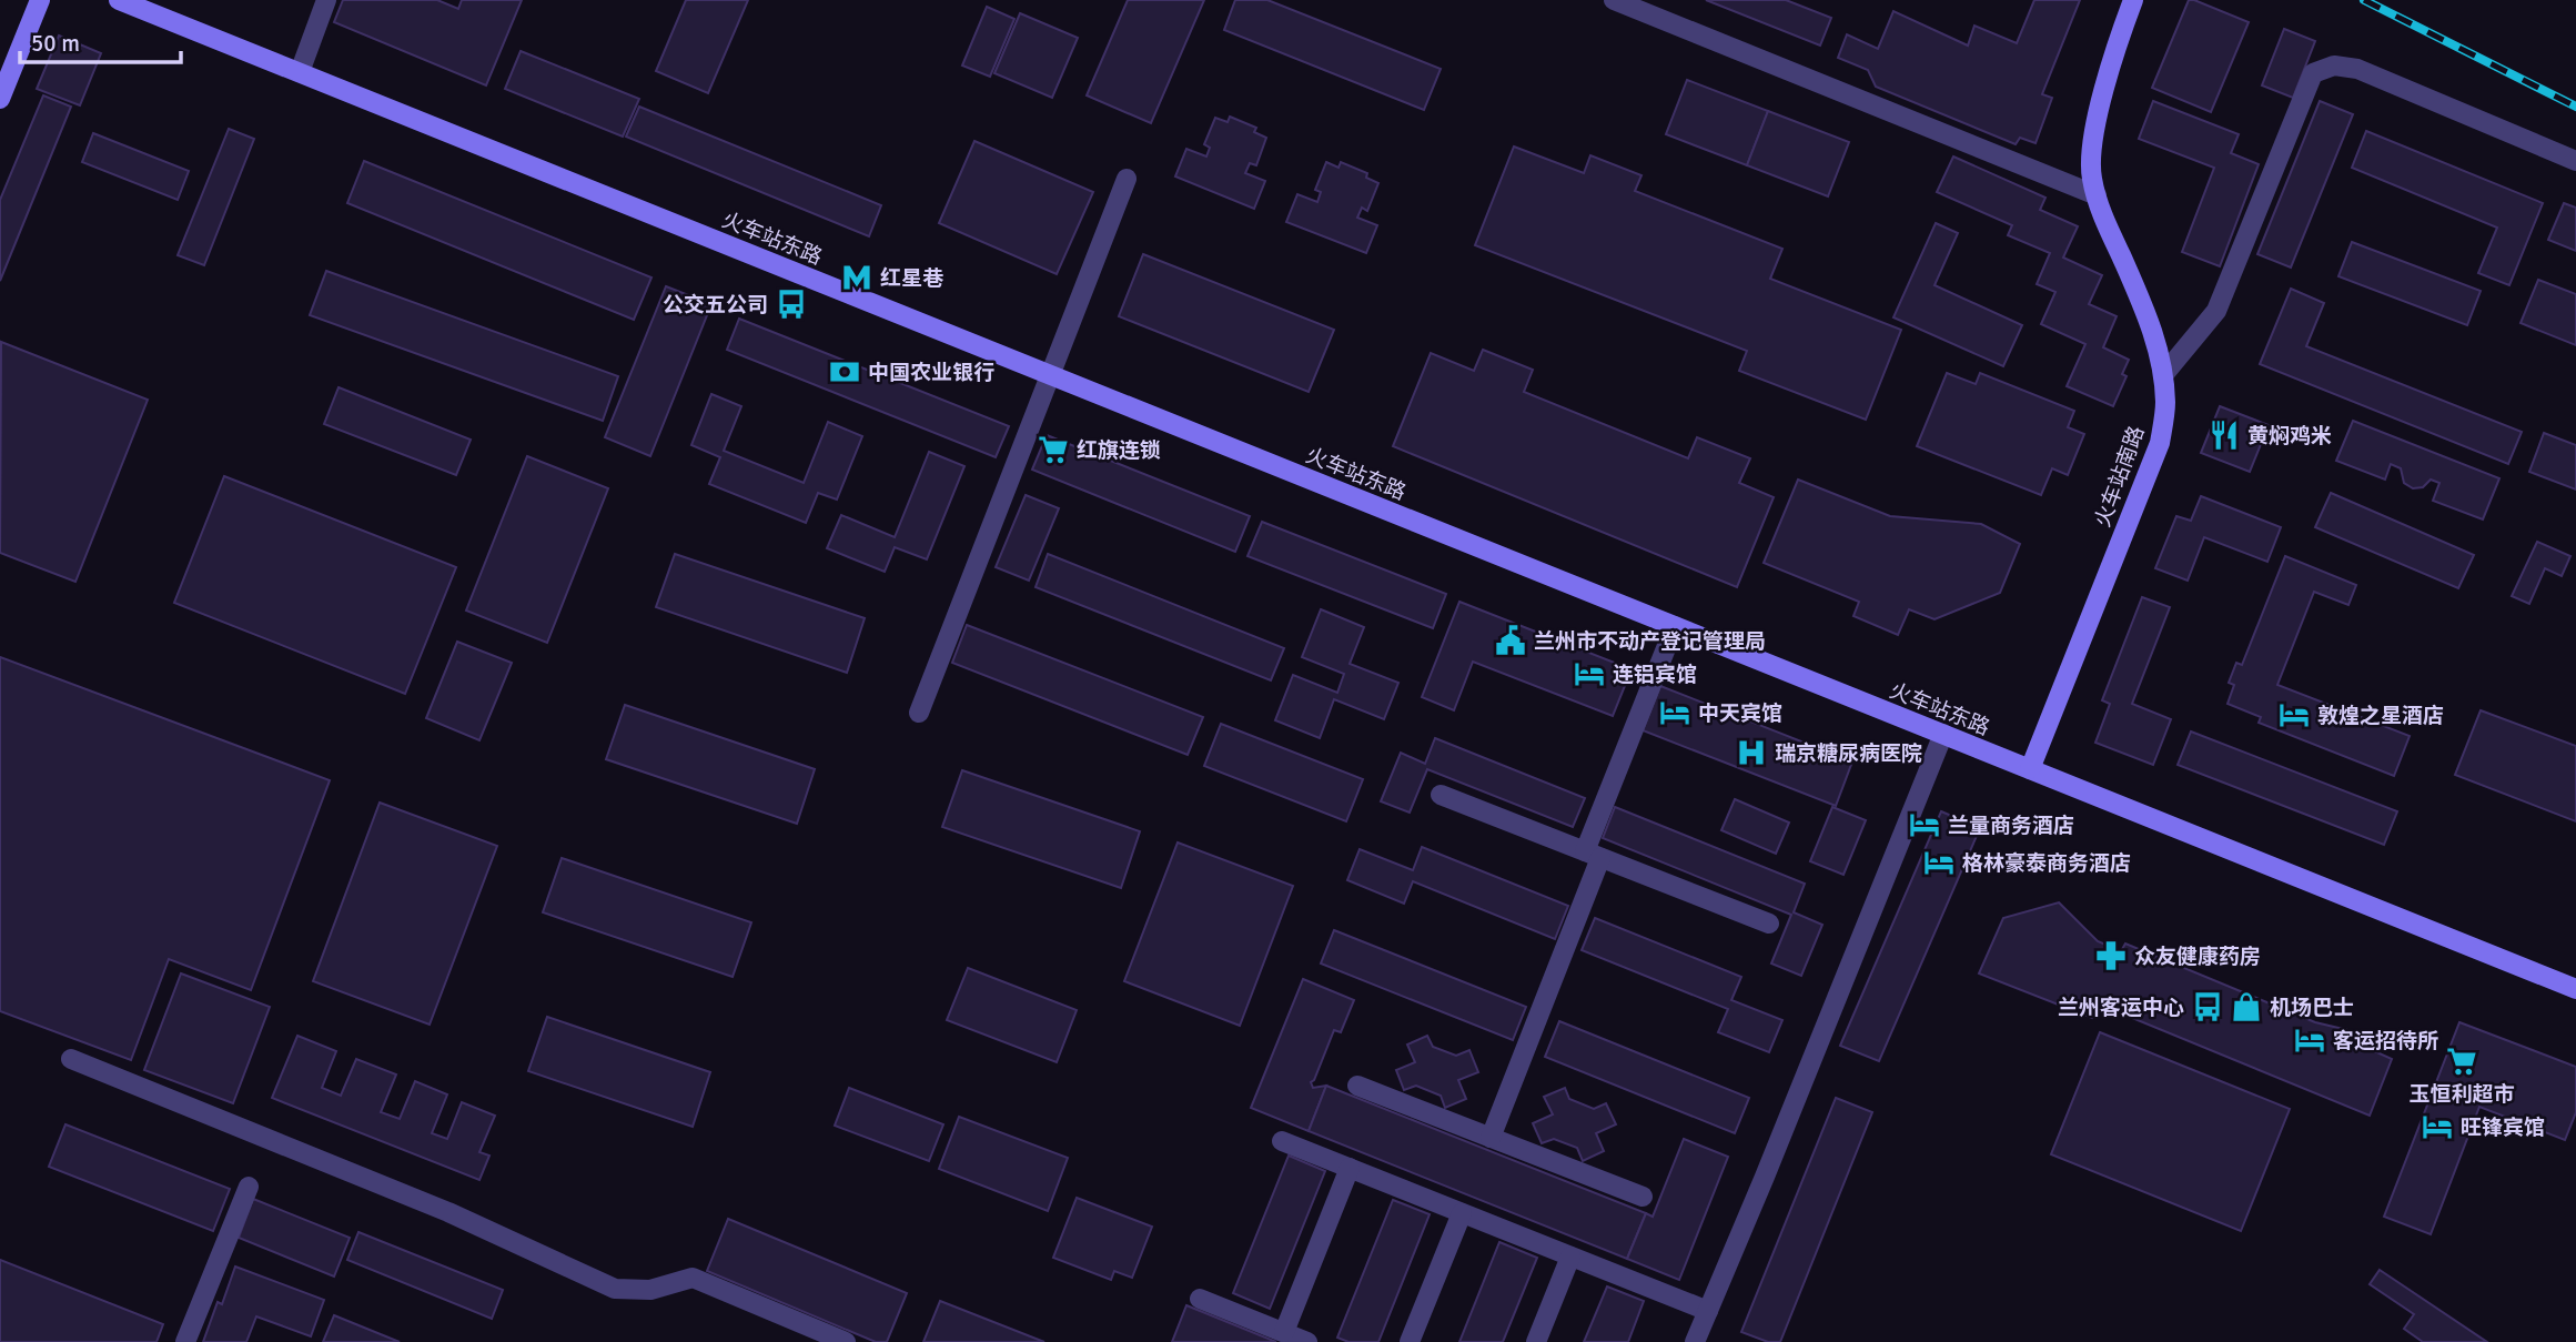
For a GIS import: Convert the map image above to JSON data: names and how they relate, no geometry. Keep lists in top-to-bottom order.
{
  "streets": {
    "main road": ["火车站东路", "火车站南路"]
  },
  "crossings": [
    ["火车站东路", "火车站南路"]
  ],
  "places": {
    "metro station": ["红星巷"],
    "bus stop": ["公交五公司", "兰州客运中心"],
    "bank": ["中国农业银行"],
    "restaurant": ["黄焖鸡米"],
    "supermarket": ["红旗连锁", "玉恒利超市"],
    "public building": ["兰州市不动产登记管理局"],
    "hotel": [
      "连铝宾馆",
      "中天宾馆",
      "敦煌之星酒店",
      "兰量商务酒店",
      "格林豪泰商务酒店",
      "客运招待所",
      "旺锋宾馆"
    ],
    "hospital": ["瑞京糖尿病医院"],
    "pharmacy": ["众友健康药房"],
    "shop": ["机场巴士"]
  },
  "scale_bar": "50 m"
}
